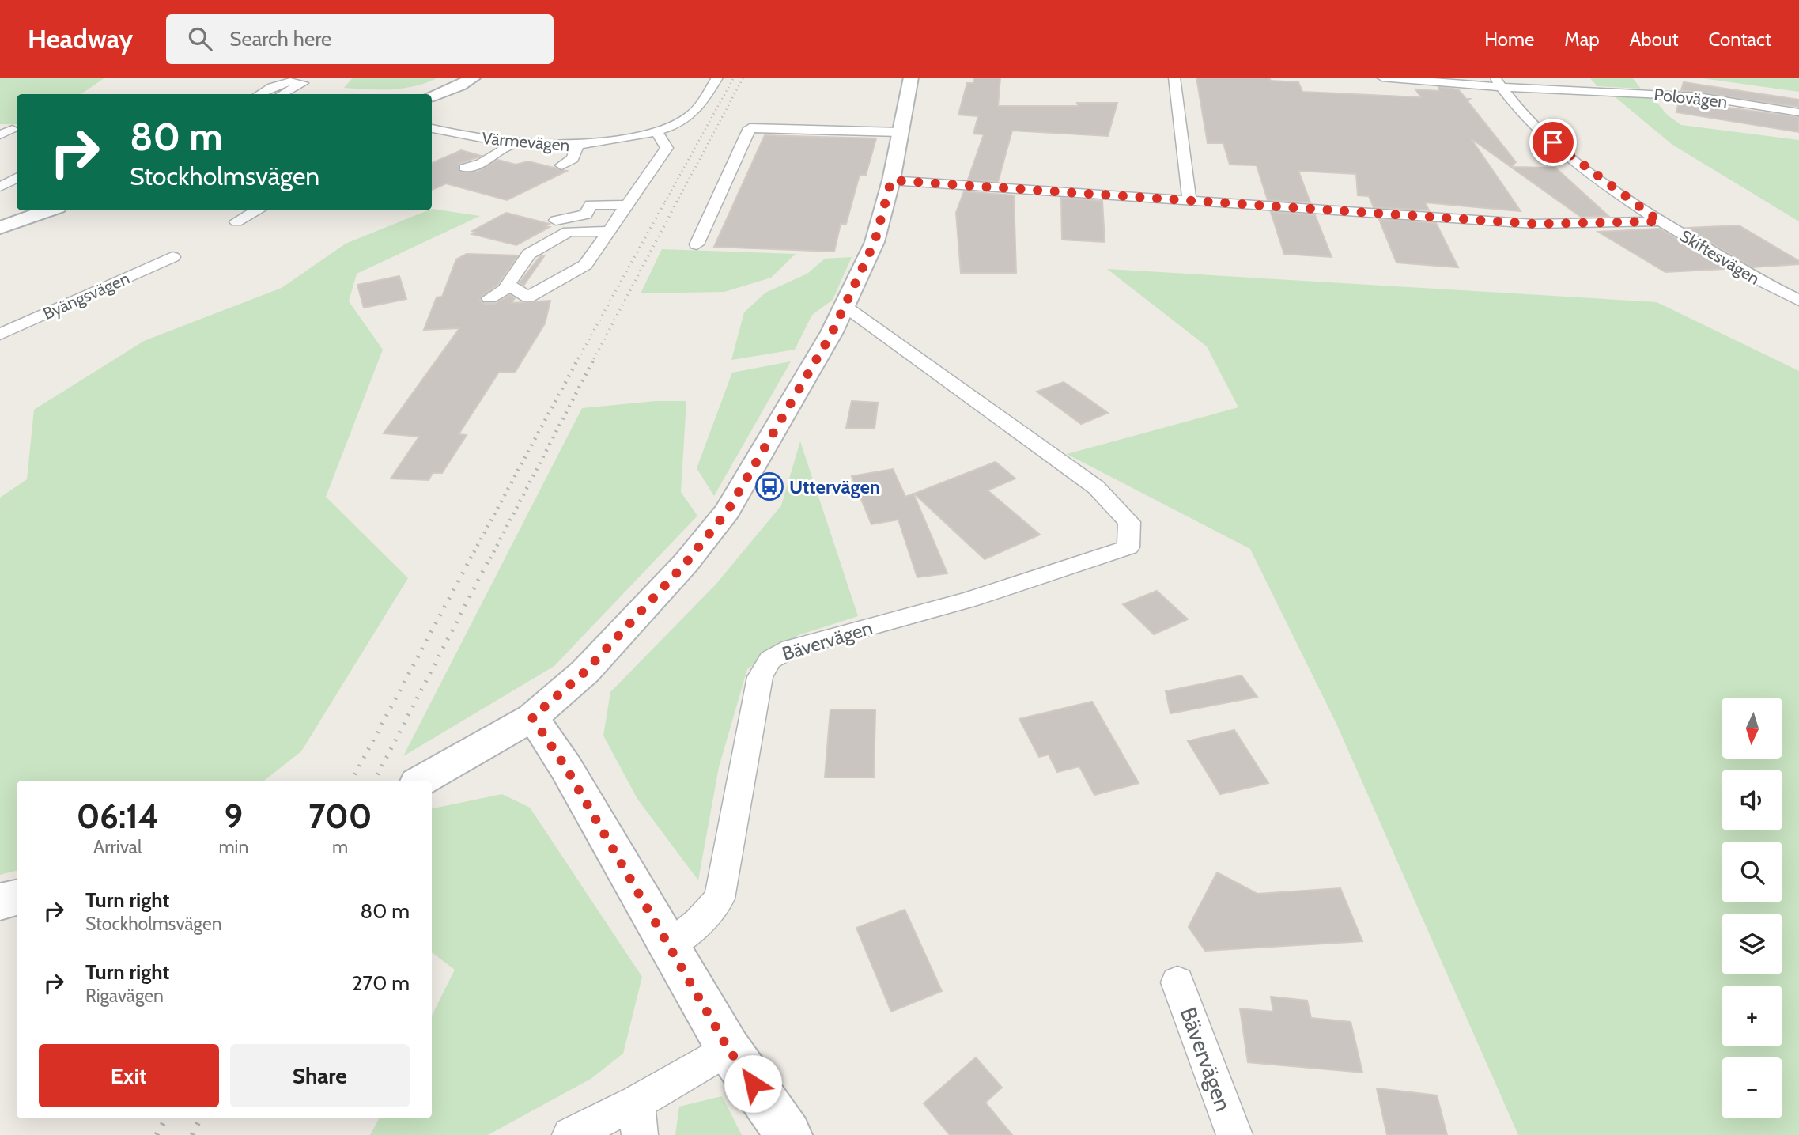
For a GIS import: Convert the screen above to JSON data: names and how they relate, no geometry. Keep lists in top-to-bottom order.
{
  "streets": {
    "street": [
      "Polovägen",
      "Värmevägen",
      "Skiftesvägen",
      "Byängsvägen",
      "Bävervägen"
    ]
  },
  "crossings": [
    ["Polovägen", "Skiftesvägen"]
  ],
  "places": {
    "bus stop": ["Uttervägen"]
  },
  "north": "bottom",
  "page": {
    "header": "Headway",
    "search": "Search here",
    "nav": [
      "Home",
      "Map",
      "About",
      "Contact"
    ],
    "turn": ["80 m", "Stockholmsvägen"],
    "map_buttons": ["+", "−"],
    "eta": [
      "06:14",
      "Arrival",
      "9",
      "min",
      "700",
      "m"
    ],
    "list": [
      {
        "name": "Turn right",
        "note": "Stockholmsvägen",
        "value": "80 m"
      },
      {
        "name": "Turn right",
        "note": "Rigavägen",
        "value": "270 m"
      }
    ],
    "buttons": ["Exit", "Share"]
  }
}
